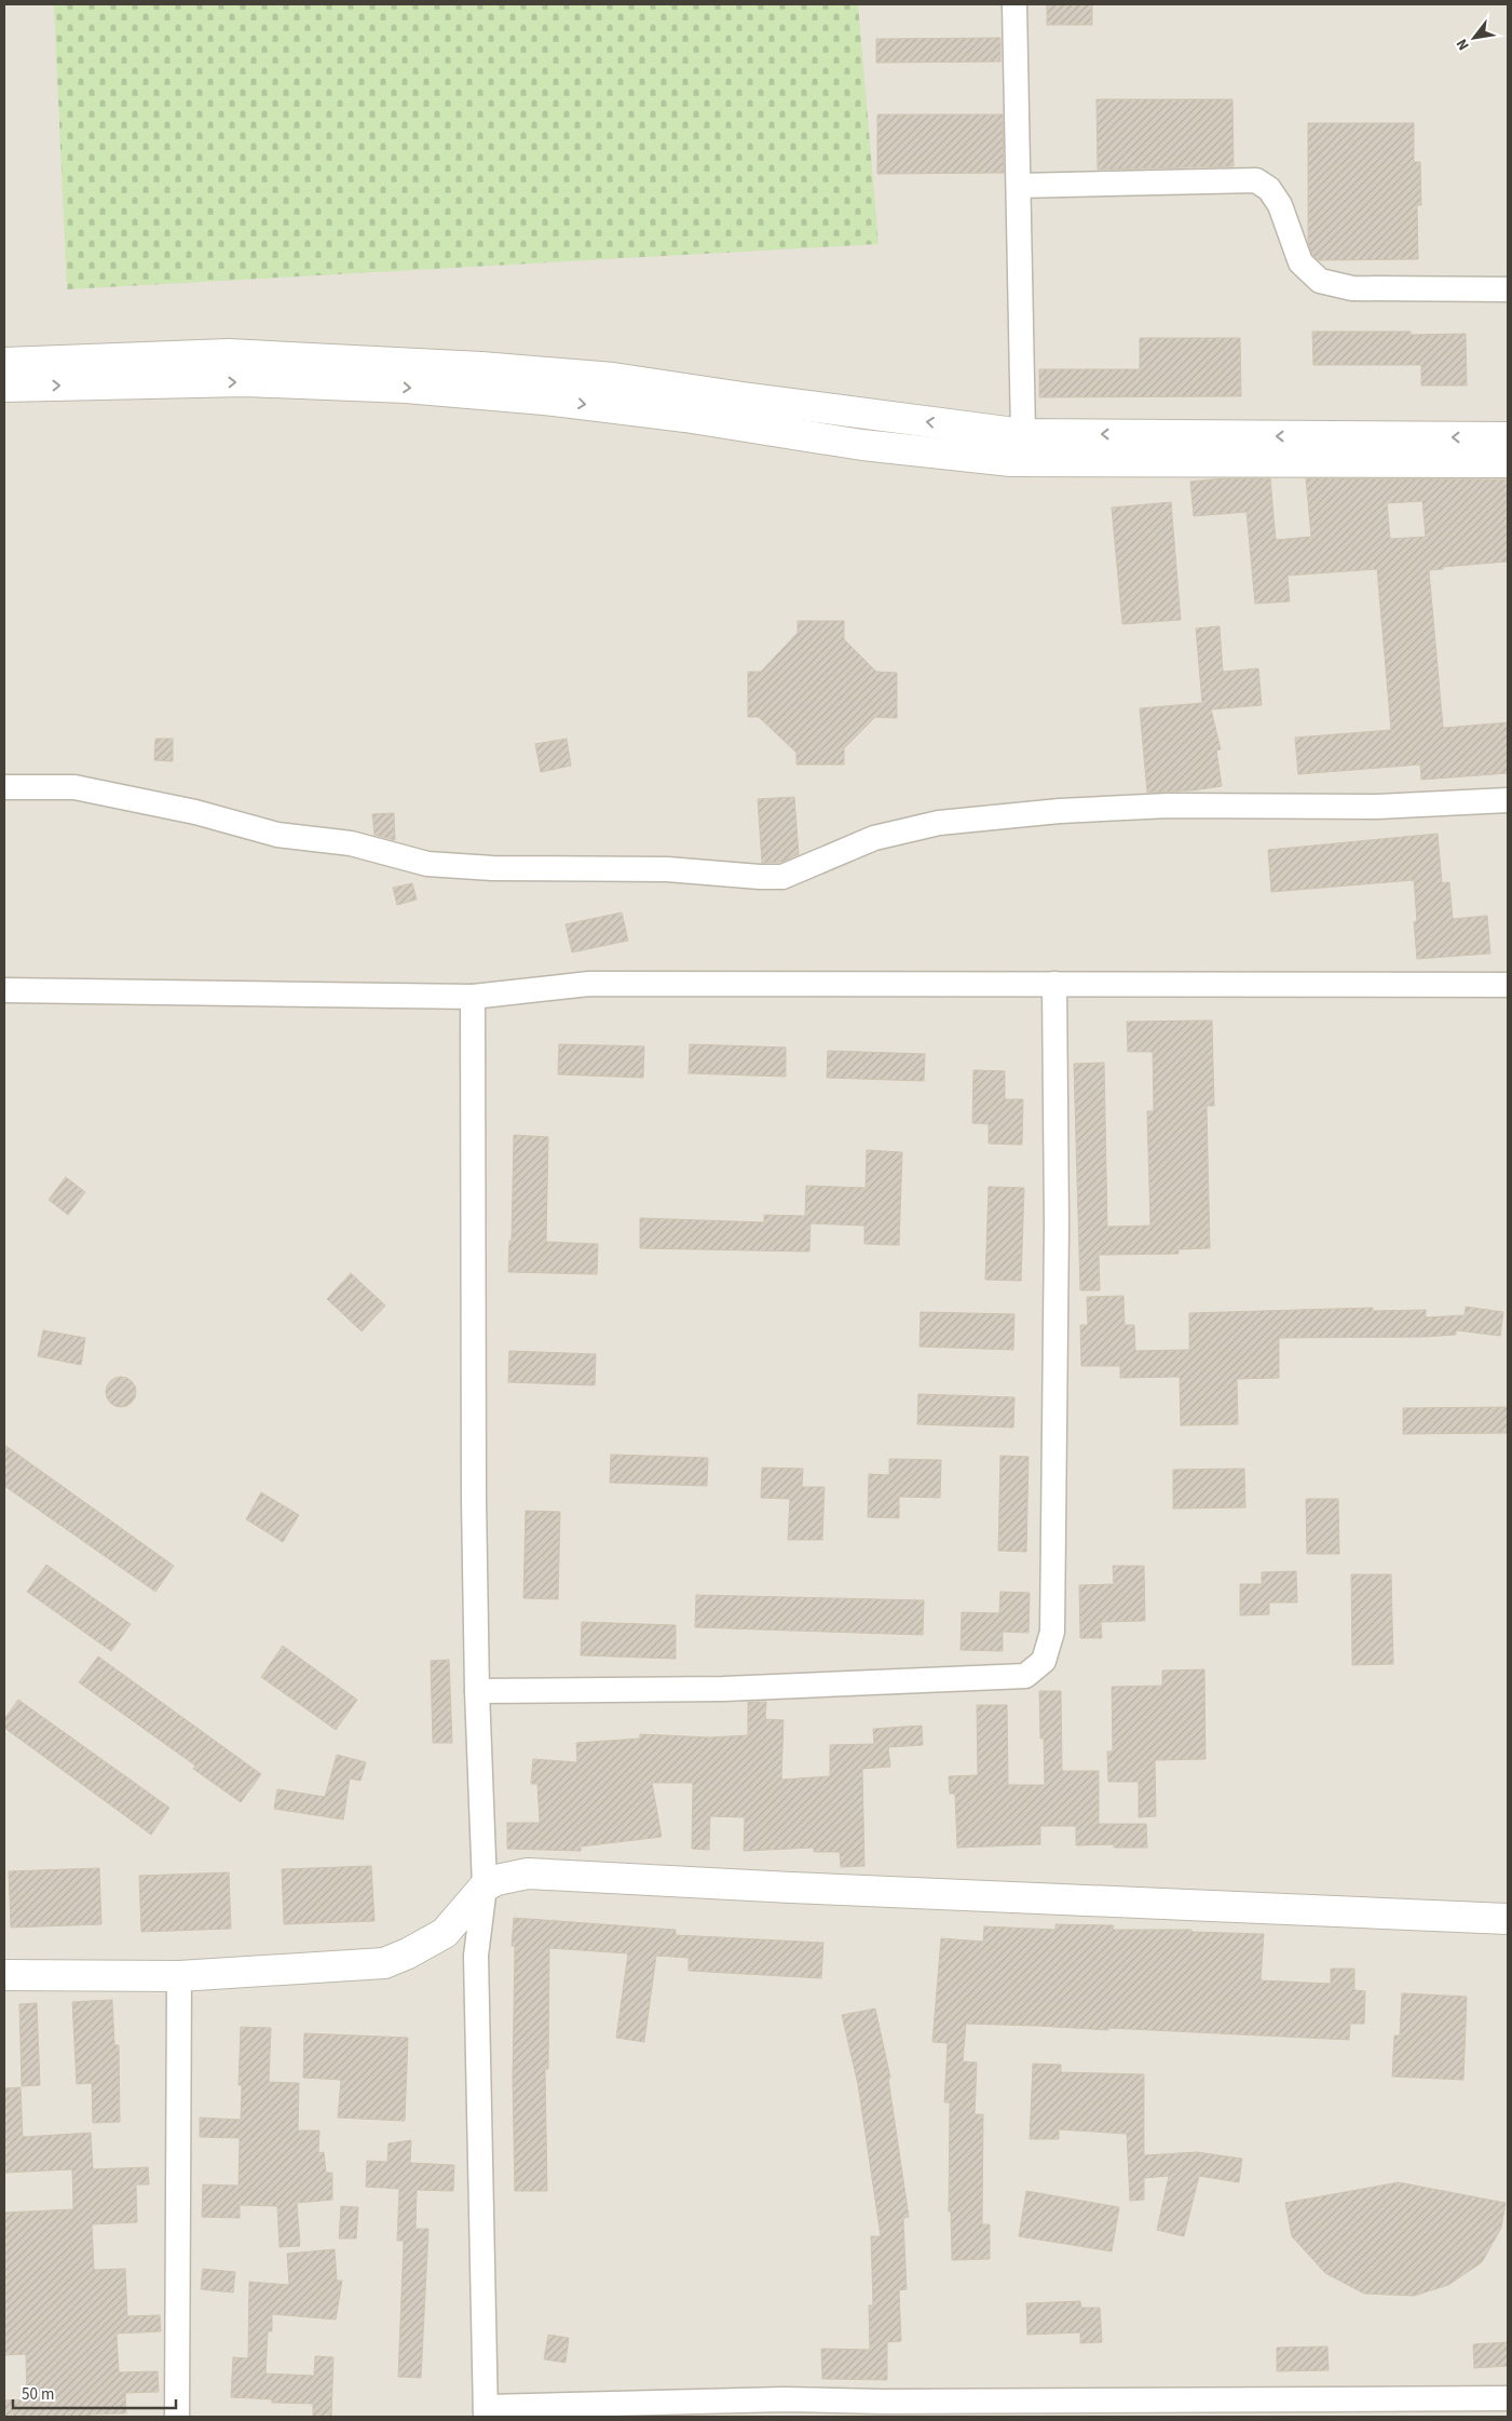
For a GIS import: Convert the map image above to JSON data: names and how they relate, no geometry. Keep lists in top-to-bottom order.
{
  "scale_bar": "50 m",
  "north": "bottom left"
}
